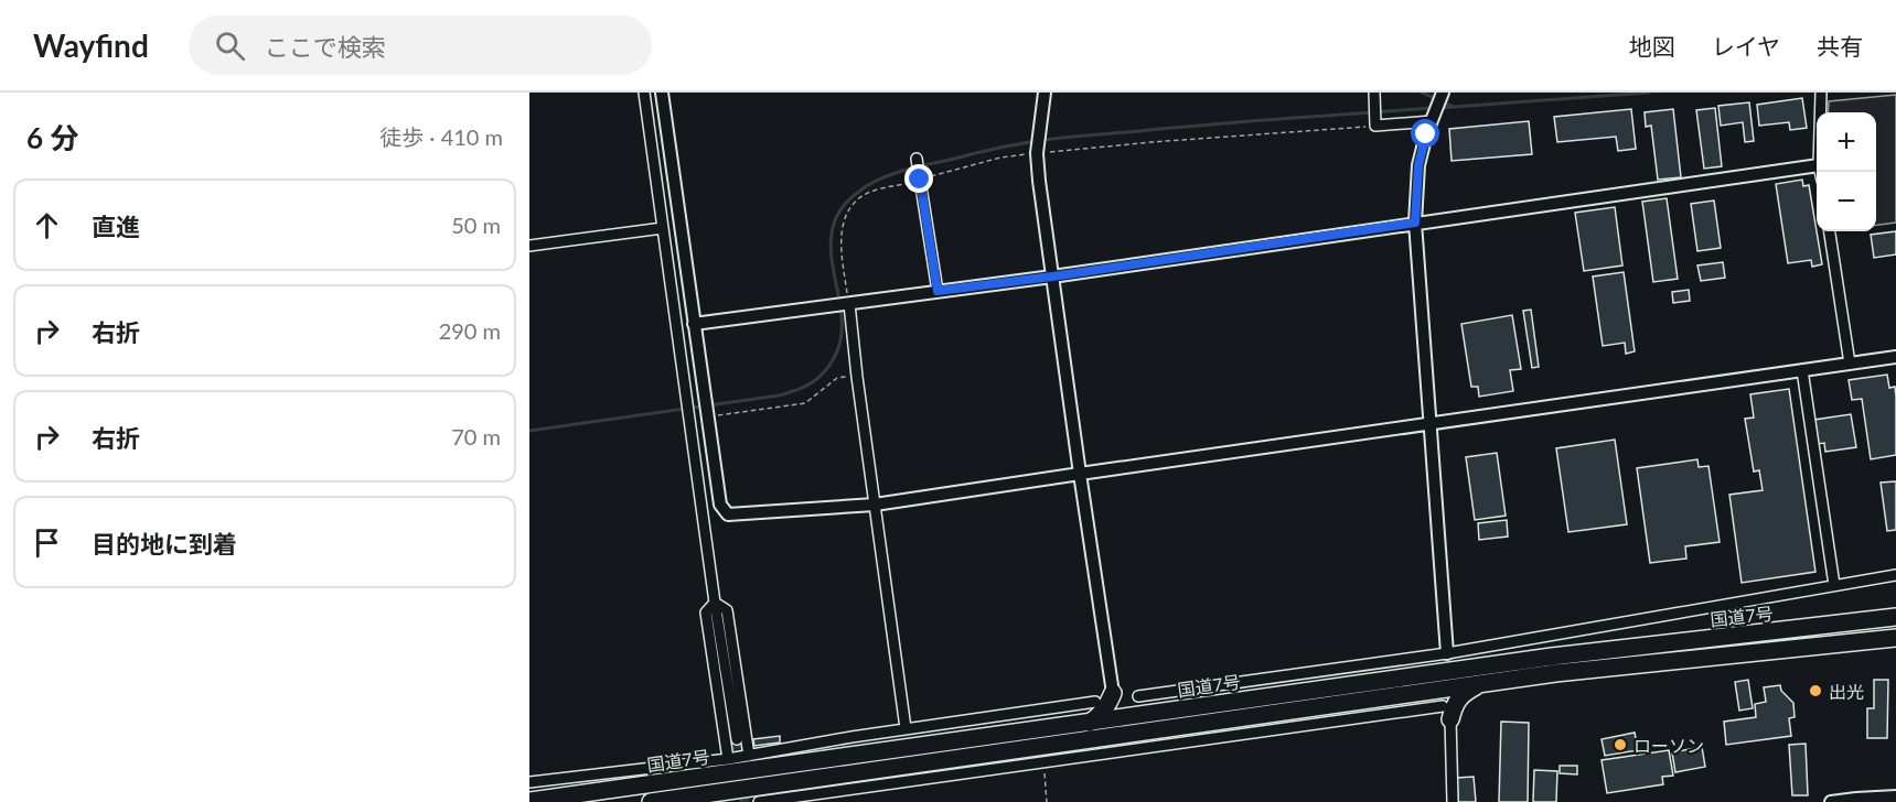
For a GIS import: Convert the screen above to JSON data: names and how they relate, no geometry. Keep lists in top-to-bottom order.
{
  "streets": {
    "highway": ["国道7号"]
  },
  "places": ["出光", "ローソン"],
  "page": {
    "header": "Wayfind",
    "search": "ここで検索",
    "nav": ["地図", "レイヤ", "共有"],
    "heading": ["6 分", "徒歩 · 410 m"],
    "map_buttons": ["+", "−"],
    "list": [
      ["直進", "50 m"],
      ["右折", "290 m"],
      ["右折", "70 m"],
      "目的地に到着"
    ]
  }
}
